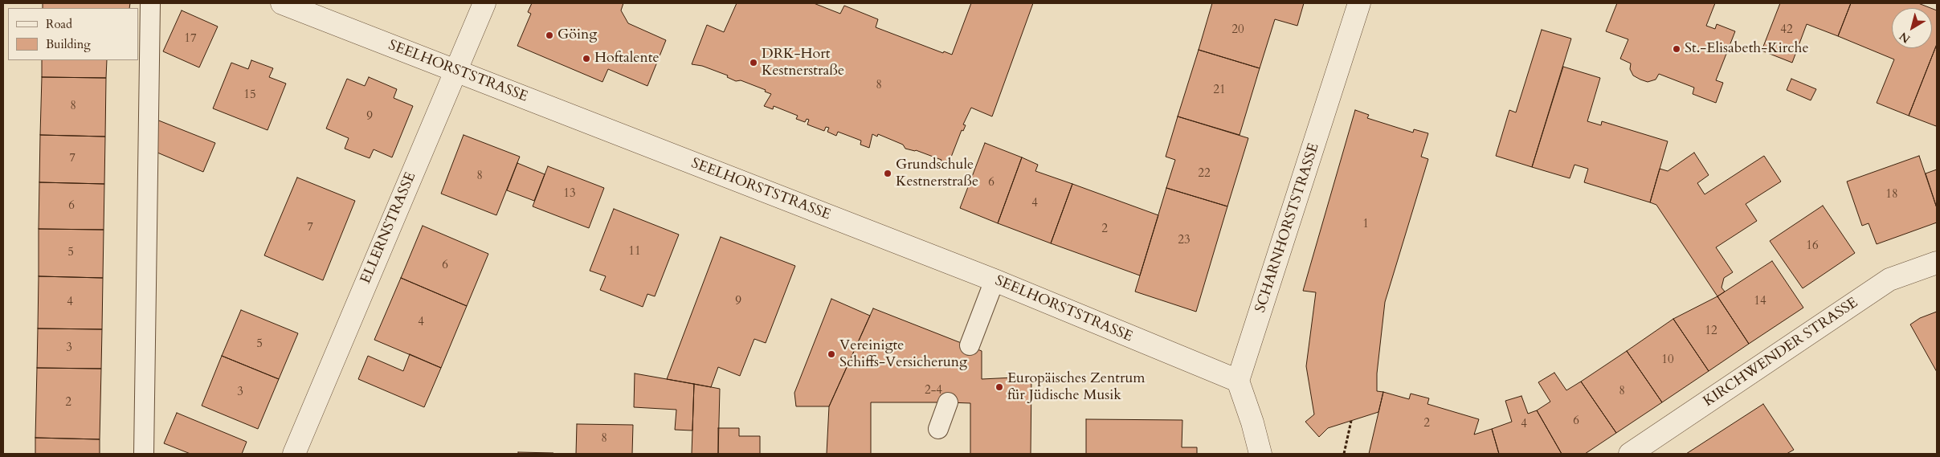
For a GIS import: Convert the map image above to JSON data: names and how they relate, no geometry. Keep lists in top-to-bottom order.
{
  "streets": {
    "street": [
      "SEELHORSTSTRASSE",
      "ELLERNSTRASSE",
      "SCHARNHORSTSTRASSE",
      "KIRCHWENDER STRASSE"
    ]
  },
  "crossings": [
    ["SEELHORSTSTRASSE", "ELLERNSTRASSE"],
    ["SEELHORSTSTRASSE", "SCHARNHORSTSTRASSE"]
  ],
  "places": [
    "Göing",
    "St.-Elisabeth-Kirche",
    "Hoftalente",
    "DRK-Hort Kestnerstraße",
    "Grundschule Kestnerstraße",
    "Vereinigte Schiffs-Versicherung",
    "Europäisches Zentrum für Jüdische Musik"
  ],
  "house_numbers": [
    "20",
    "42",
    "17",
    "8",
    "21",
    "15",
    "8",
    "9",
    "7",
    "22",
    "8",
    "6",
    "13",
    "18",
    "4",
    "6",
    "1",
    "7",
    "2",
    "23",
    "16",
    "11",
    "5",
    "6",
    "9",
    "14",
    "4",
    "4",
    "12",
    "5",
    "3",
    "10",
    "2-4",
    "8",
    "3",
    "2",
    "6",
    "2",
    "4",
    "8"
  ],
  "legend": ["Road", "Building"],
  "north": "bottom left"
}
